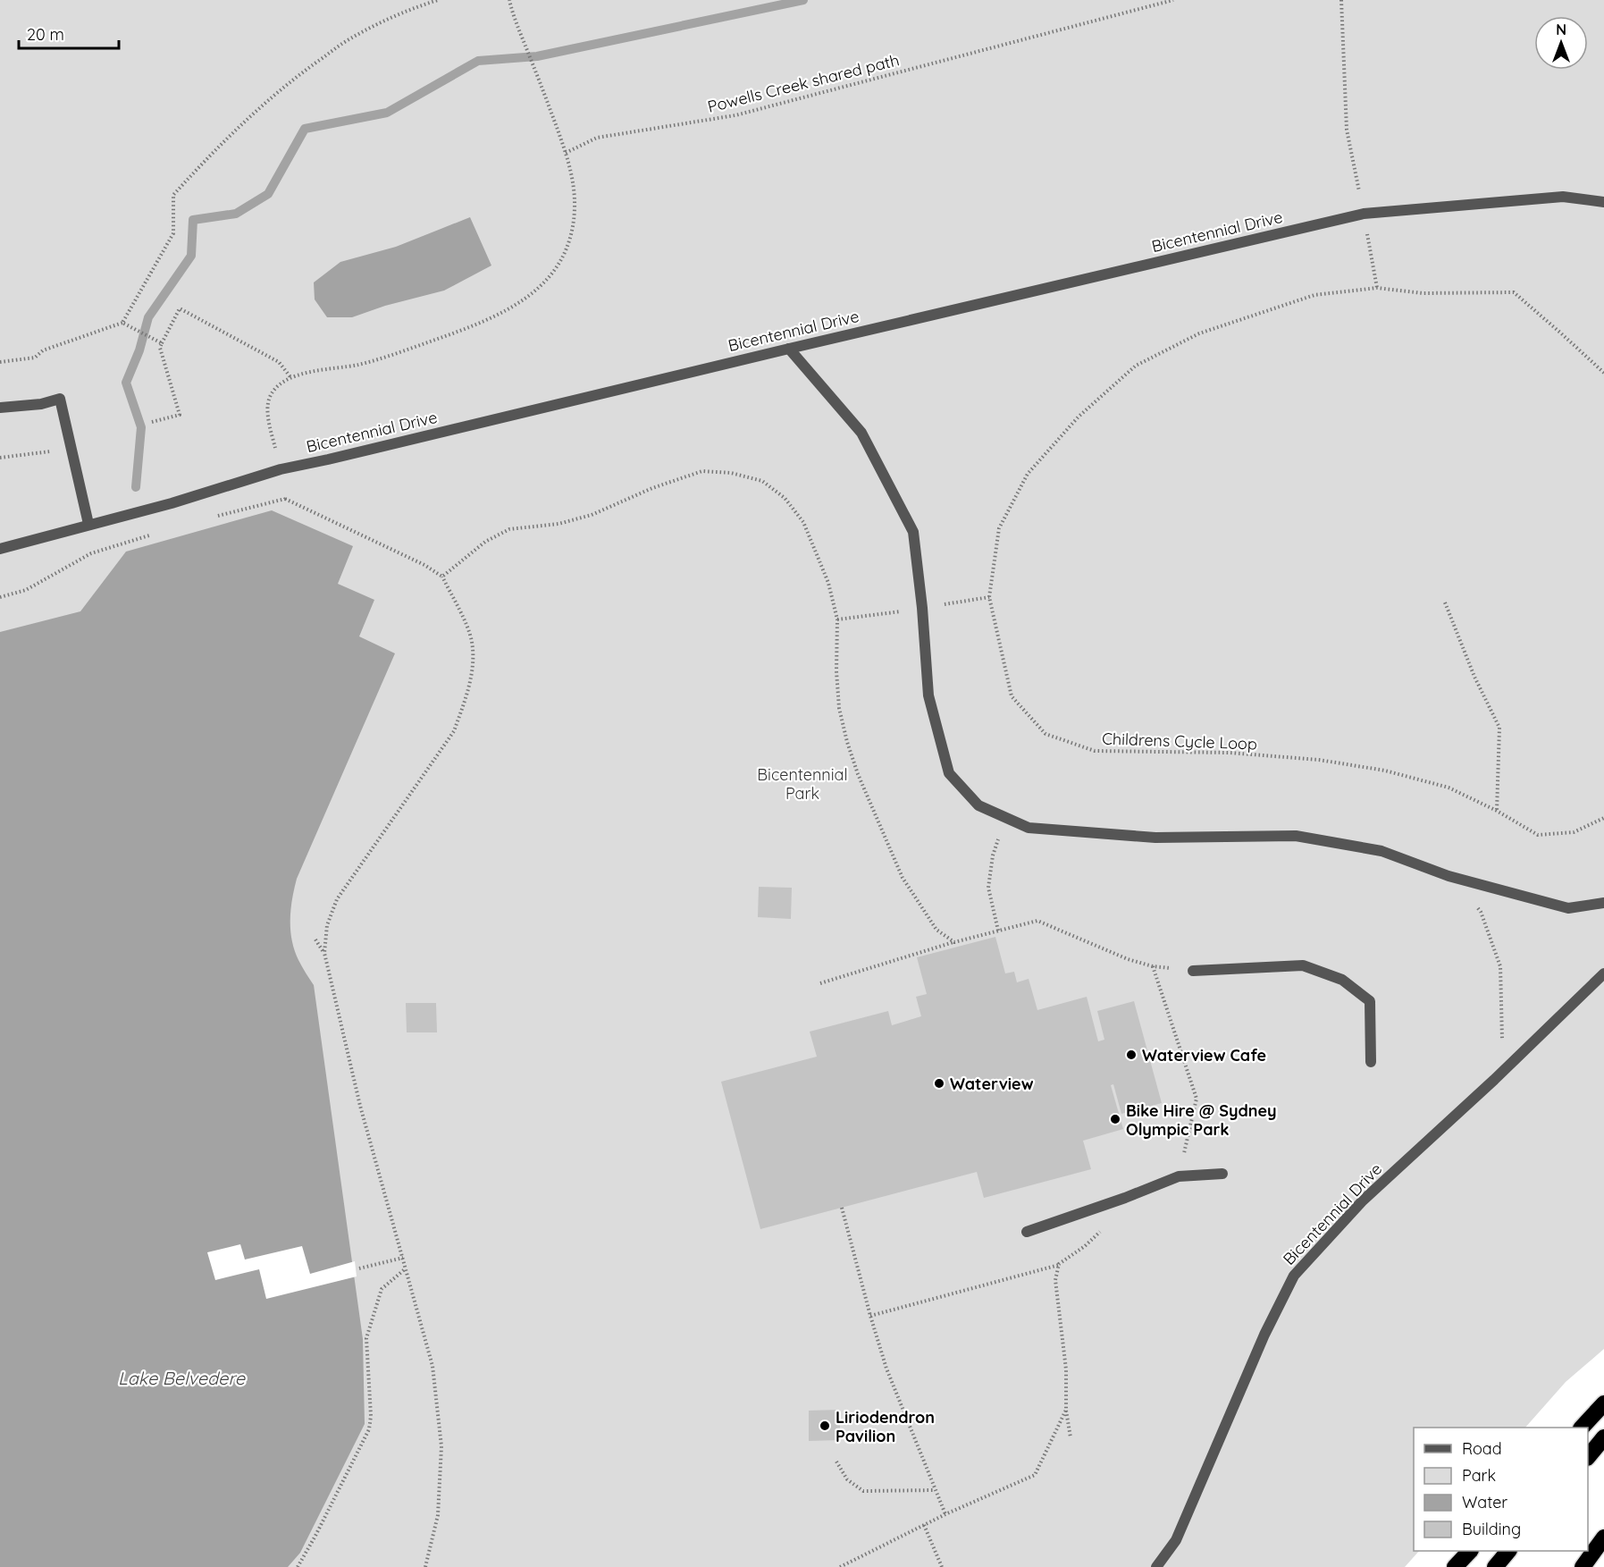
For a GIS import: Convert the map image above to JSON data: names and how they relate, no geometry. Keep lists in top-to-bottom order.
{
  "streets": {
    "street": ["Bicentennial Drive"],
    "path": ["Powells Creek shared path", "Childrens Cycle Loop"]
  },
  "water": ["Lake Belvedere"],
  "parks": ["Bicentennial Park"],
  "places": [
    "Waterview Cafe",
    "Waterview",
    "Bike Hire @ Sydney Olympic Park",
    "Liriodendron Pavilion"
  ],
  "legend": [
    "Road",
    "Park",
    "Water",
    "Building"
  ],
  "scale_bar": "20 m",
  "north": "top"
}
